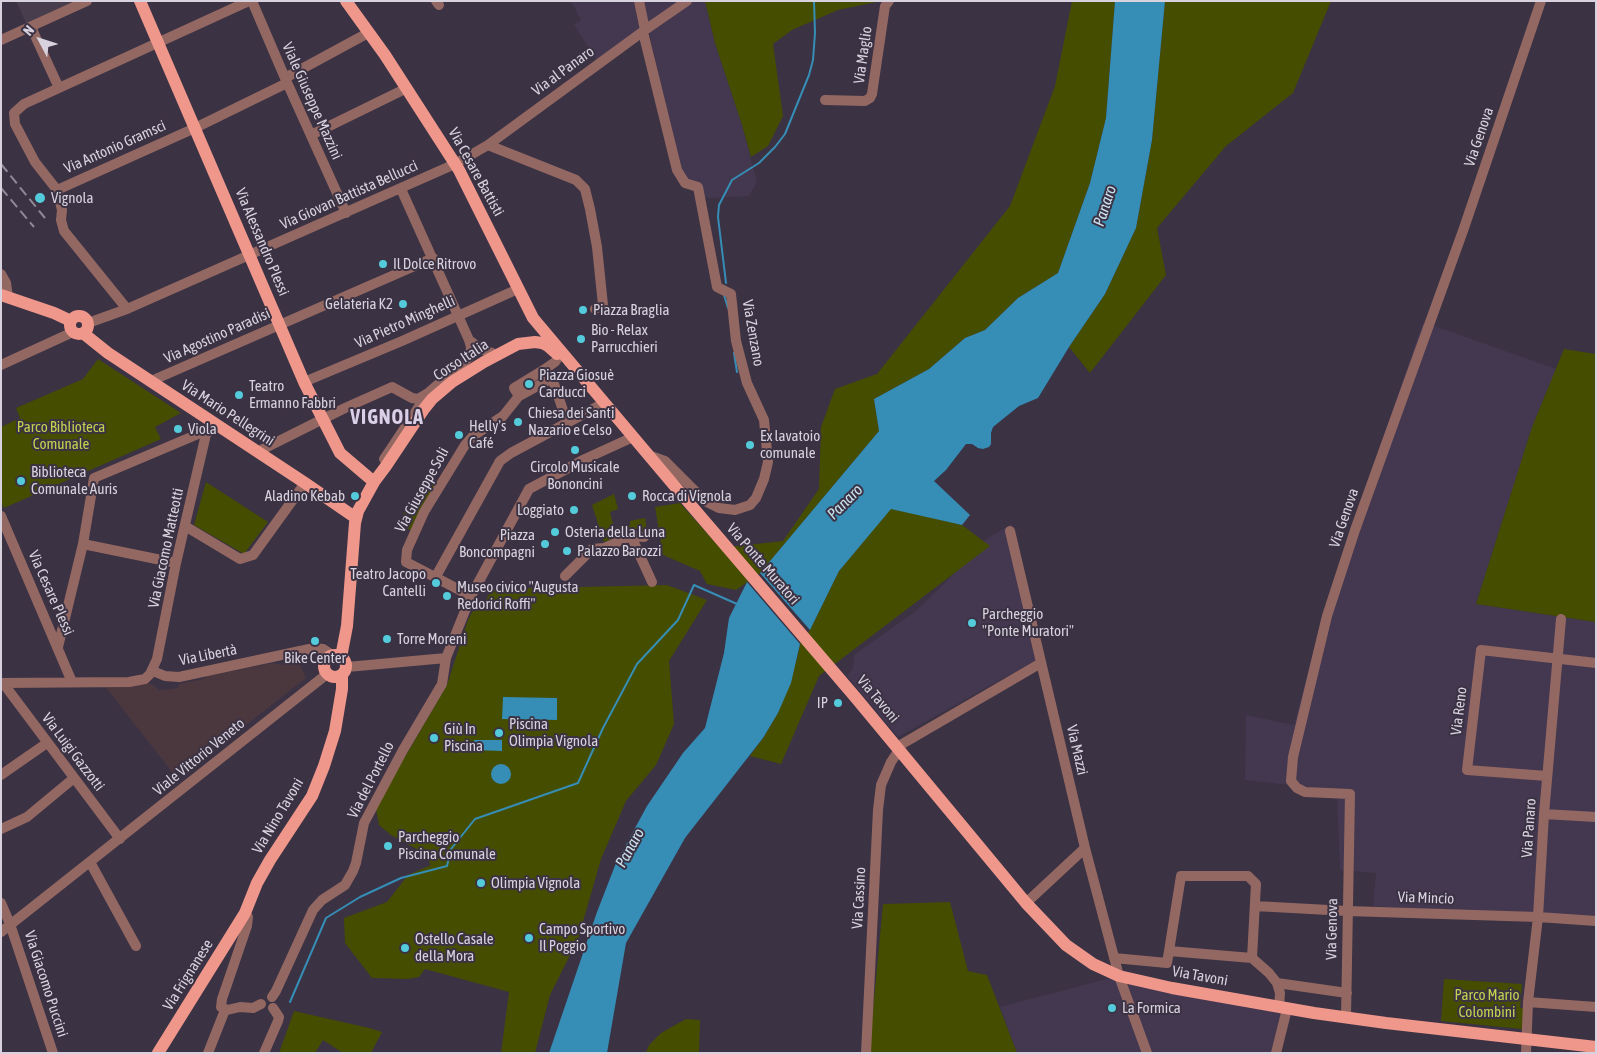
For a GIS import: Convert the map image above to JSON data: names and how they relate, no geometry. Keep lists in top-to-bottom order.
{
  "streets": {
    "main road": [
      "Via Cesare Battisti",
      "Via Alessandro Plessi",
      "Corso Italia",
      "Via Mario Pellegrini",
      "Via Ponte Muratori",
      "Via Tavoni",
      "Via Nino Tavoni",
      "Via Frignanese"
    ],
    "street": [
      "Via Maglio",
      "Via al Panaro",
      "Viale Giuseppe Mazzini",
      "Via Genova",
      "Via Antonio Gramsci",
      "Via Giovan Battista Bellucci",
      "Via Pietro Minghelli",
      "Via Zenzano",
      "Via Agostino Paradisi",
      "Via Giuseppe Soli",
      "Via Giacomo Matteotti",
      "Via Cesare Plessi",
      "Via Libertà",
      "Via Reno",
      "Via Mazzi",
      "Via Luigi Gazzotti",
      "Viale Vittorio Veneto",
      "Via del Portello",
      "Via Panaro",
      "Via Cassino",
      "Via Mincio",
      "Via Giacomo Puccini"
    ]
  },
  "crossings": [
    ["Via al Panaro", "Via Cesare Battisti"],
    ["Via al Panaro", "Via Giovan Battista Bellucci"],
    ["Via al Panaro", "Via Zenzano"],
    ["Viale Giuseppe Mazzini", "Via Antonio Gramsci"],
    ["Viale Giuseppe Mazzini", "Via Giovan Battista Bellucci"],
    ["Via Genova", "Via Tavoni"],
    ["Via Genova", "Via Mincio"],
    ["Via Antonio Gramsci", "Via Cesare Battisti"],
    ["Via Antonio Gramsci", "Via Giovan Battista Bellucci"],
    ["Via Antonio Gramsci", "Via Alessandro Plessi"],
    ["Via Cesare Battisti", "Via Giovan Battista Bellucci"],
    ["Via Cesare Battisti", "Via Pietro Minghelli"],
    ["Via Cesare Battisti", "Corso Italia"],
    ["Via Cesare Battisti", "Via Ponte Muratori"],
    ["Via Giovan Battista Bellucci", "Via Alessandro Plessi"],
    ["Via Giovan Battista Bellucci", "Via Mario Pellegrini"],
    ["Via Alessandro Plessi", "Via Pietro Minghelli"],
    ["Via Alessandro Plessi", "Via Agostino Paradisi"],
    ["Via Alessandro Plessi", "Corso Italia"],
    ["Via Zenzano", "Via Ponte Muratori"],
    ["Via Agostino Paradisi", "Via Mario Pellegrini"],
    ["Corso Italia", "Via Mario Pellegrini"],
    ["Corso Italia", "Via Ponte Muratori"],
    ["Corso Italia", "Via Nino Tavoni"],
    ["Via Mario Pellegrini", "Via Giacomo Matteotti"],
    ["Via Mario Pellegrini", "Via Nino Tavoni"],
    ["Via Giacomo Matteotti", "Via Libertà"],
    ["Via Ponte Muratori", "Via Tavoni"],
    ["Via Ponte Muratori", "Via del Portello"],
    ["Via Libertà", "Via Nino Tavoni"],
    ["Via Tavoni", "Via Mazzi"],
    ["Via Tavoni", "Via Panaro"],
    ["Via Tavoni", "Via Cassino"],
    ["Via Reno", "Via Panaro"],
    ["Via Luigi Gazzotti", "Viale Vittorio Veneto"],
    ["Viale Vittorio Veneto", "Via Giacomo Puccini"],
    ["Via Nino Tavoni", "Via Frignanese"],
    ["Via Panaro", "Via Mincio"]
  ],
  "districts": ["VIGNOLA"],
  "water": ["Panaro"],
  "parks": ["Parco Biblioteca Comunale", "Parco Mario Colombini"],
  "places": [
    "Vignola",
    "Il Dolce Ritrovo",
    "Gelateria K2",
    "Piazza Braglia",
    "Bio - Relax Parrucchieri",
    "Piazza Giosuè Carducci",
    "Teatro Ermanno Fabbri",
    "Chiesa dei Santi Nazario e Celso",
    "Viola",
    "Helly's Café",
    "Ex lavatoio comunale",
    "Circolo Musicale Bononcini",
    "Biblioteca Comunale Auris",
    "Aladino Kebab",
    "Rocca di Vignola",
    "Loggiato",
    "Osteria della Luna",
    "Piazza Boncompagni",
    "Palazzo Barozzi",
    "Teatro Jacopo Cantelli",
    "Museo civico \"Augusta Redorici Roffi\"",
    "Parcheggio \"Ponte Muratori\"",
    "Torre Moreni",
    "Bike Center",
    "IP",
    "Piscina Olimpia Vignola",
    "Giù In Piscina",
    "Parcheggio Piscina Comunale",
    "Olimpia Vignola",
    "Campo Sportivo Il Poggio",
    "Ostello Casale della Mora",
    "La Formica"
  ],
  "north": "top left"
}
